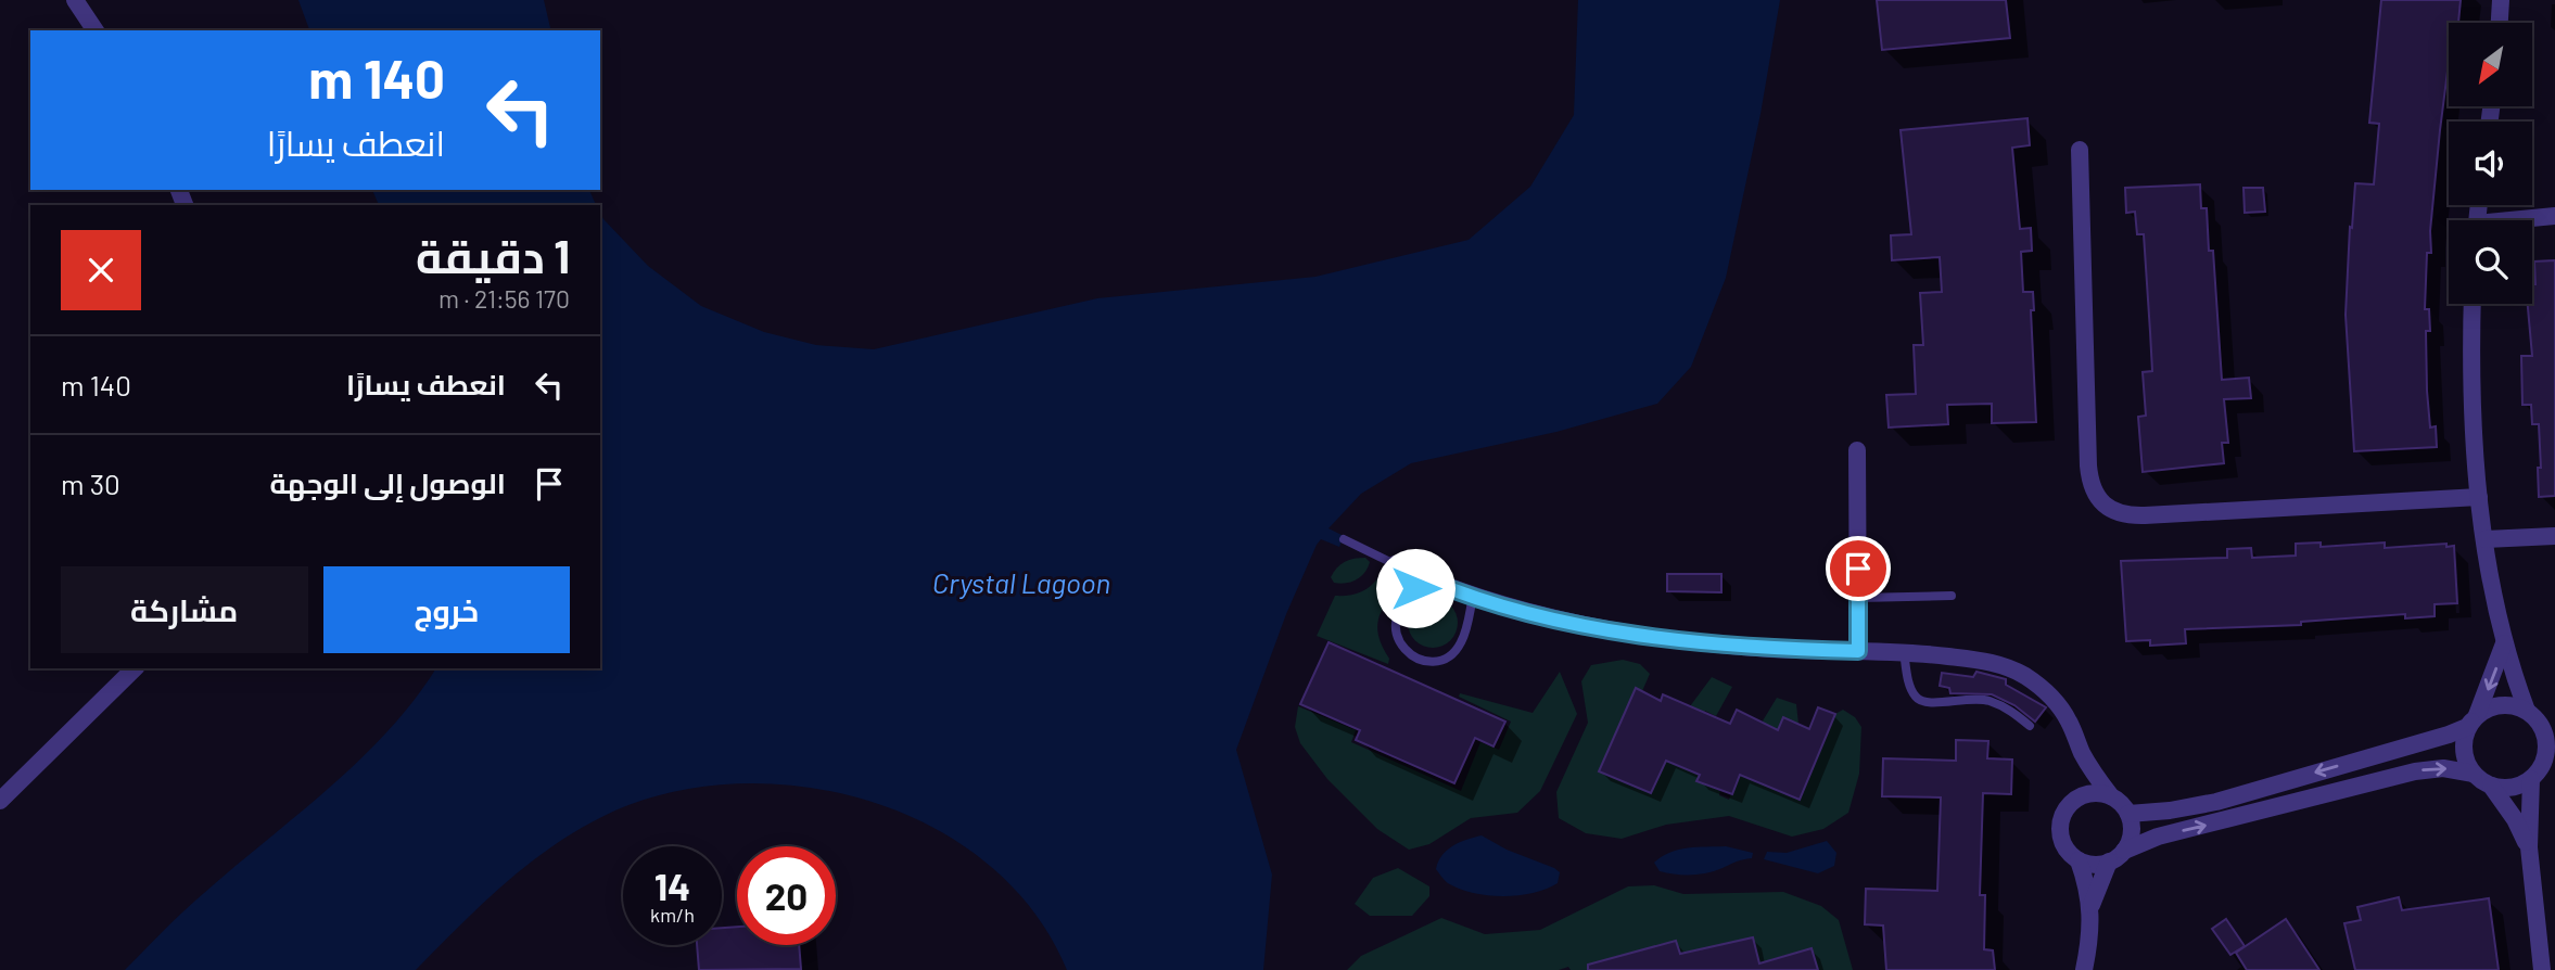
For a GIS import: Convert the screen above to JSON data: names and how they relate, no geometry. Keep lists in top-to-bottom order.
{
  "water": ["Crystal Lagoon"],
  "north": "bottom left",
  "page": {
    "turn": ["140 m", "انعطف يسارًا"],
    "heading": ["1 دقيقة", "170 m · 21:56"],
    "list": [
      {
        "name": "انعطف يسارًا",
        "value": "140 m"
      },
      {
        "name": "الوصول إلى الوجهة",
        "value": "30 m"
      }
    ],
    "buttons": ["خروج", "مشاركة"],
    "speed": "14 km/h",
    "limit": "20"
  }
}
